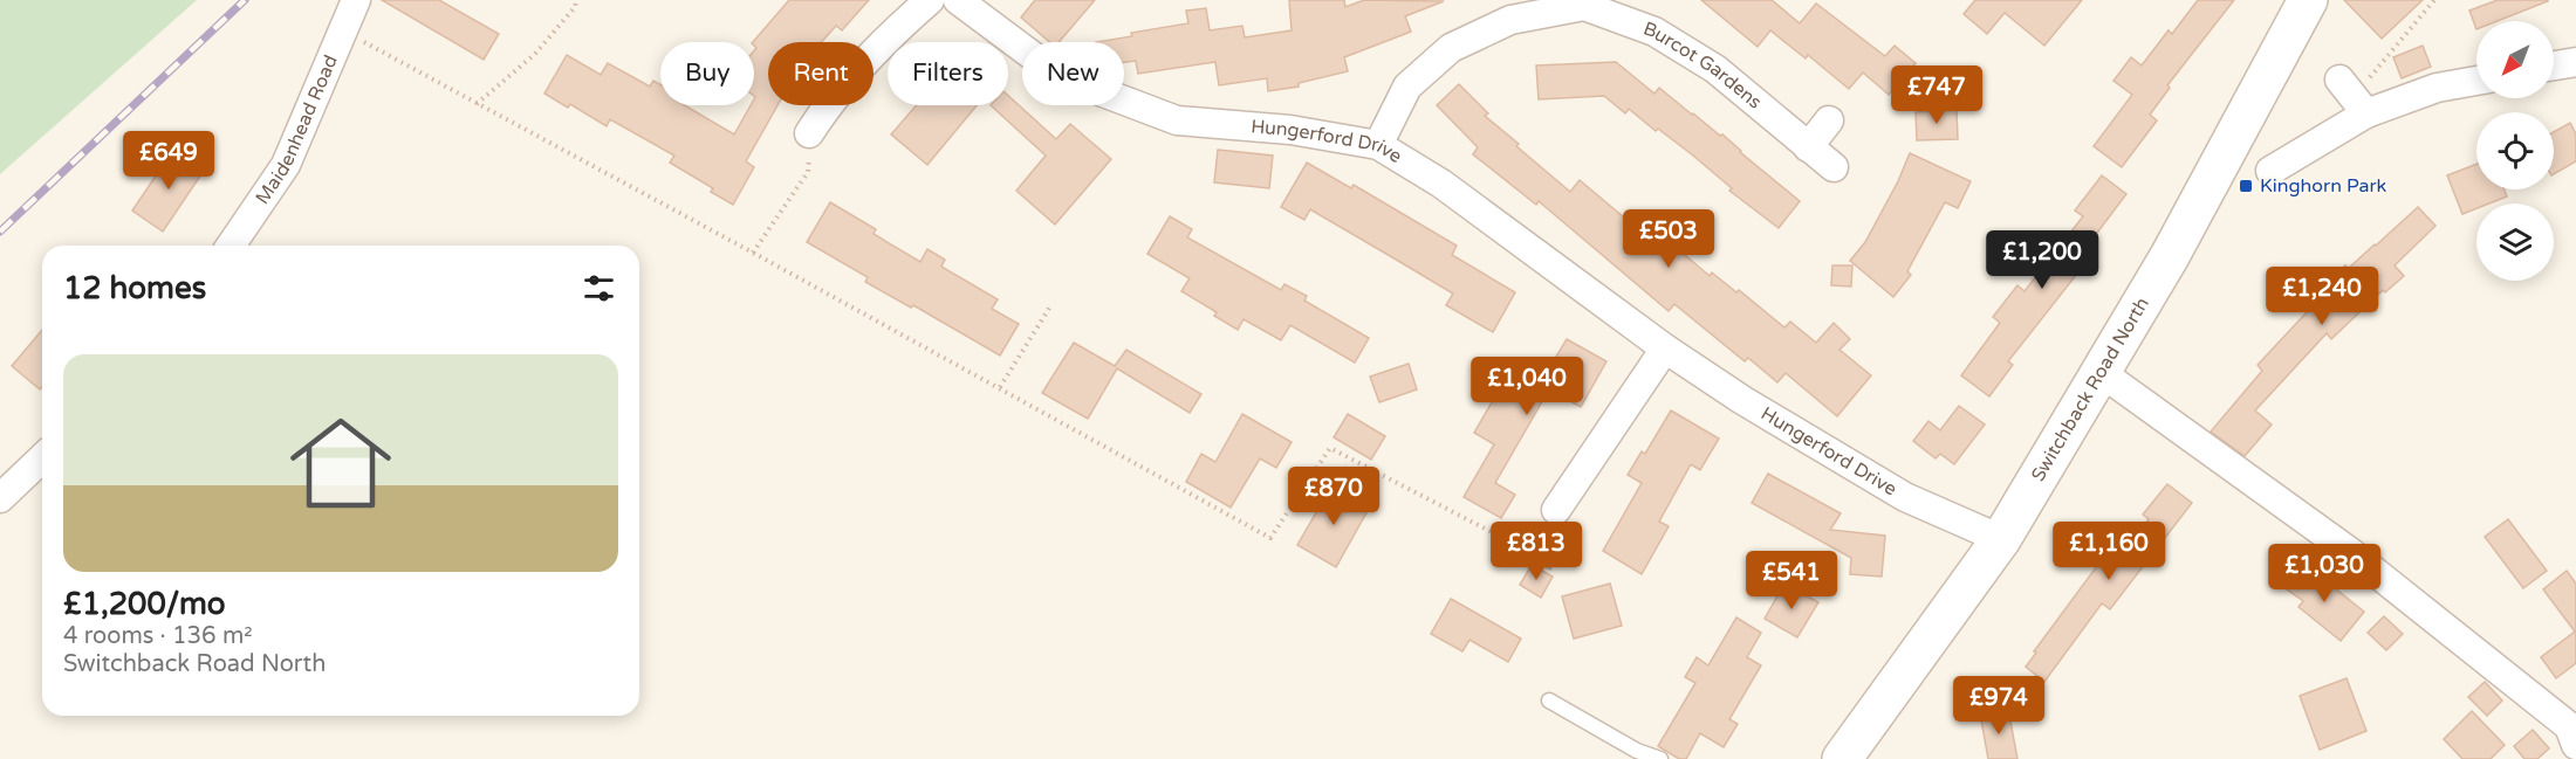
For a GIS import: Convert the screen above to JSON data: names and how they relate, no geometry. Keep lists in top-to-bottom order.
{
  "streets": {
    "main road": ["Switchback Road North"],
    "street": ["Burcot Gardens", "Maidenhead Road", "Hungerford Drive"]
  },
  "crossings": [
    ["Burcot Gardens", "Hungerford Drive"],
    ["Hungerford Drive", "Switchback Road North"]
  ],
  "places": {
    "transit": ["Kinghorn Park"]
  },
  "north": "bottom left",
  "page": {
    "chip": [
      "Buy",
      "Rent",
      "Filters",
      "New"
    ],
    "price": [
      "£747",
      "£649",
      "£503",
      "£1,200",
      "£1,240",
      "£1,040",
      "£870",
      "£813",
      "£1,160",
      "£1,030",
      "£541",
      "£974"
    ],
    "heading": "12 homes",
    "list": [
      {
        "name": "£1,200/mo",
        "note": "4 rooms · 136 m² · Switchback Road North"
      }
    ]
  }
}
